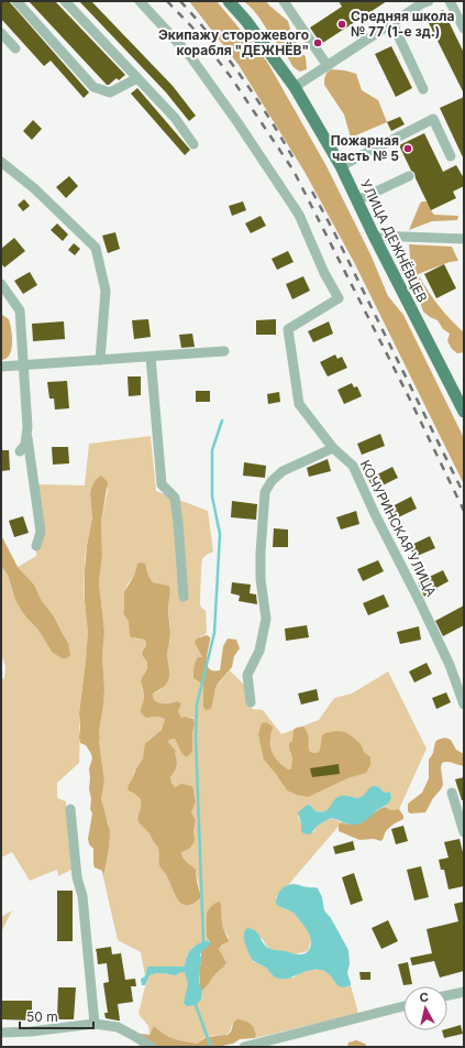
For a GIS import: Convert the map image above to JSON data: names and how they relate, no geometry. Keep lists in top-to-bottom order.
{
  "streets": {
    "main road": ["УЛИЦА ДЕЖНЁВЦЕВ"],
    "street": ["КОЧУРИНСКАЯ УЛИЦА"]
  },
  "places": ["Средняя школа № 77 (1-е зд.)", "Экипажу сторожевого корабля \"ДЕЖНЁВ\"", "Пожарная часть № 5"],
  "scale_bar": "50 m",
  "north": "top"
}
